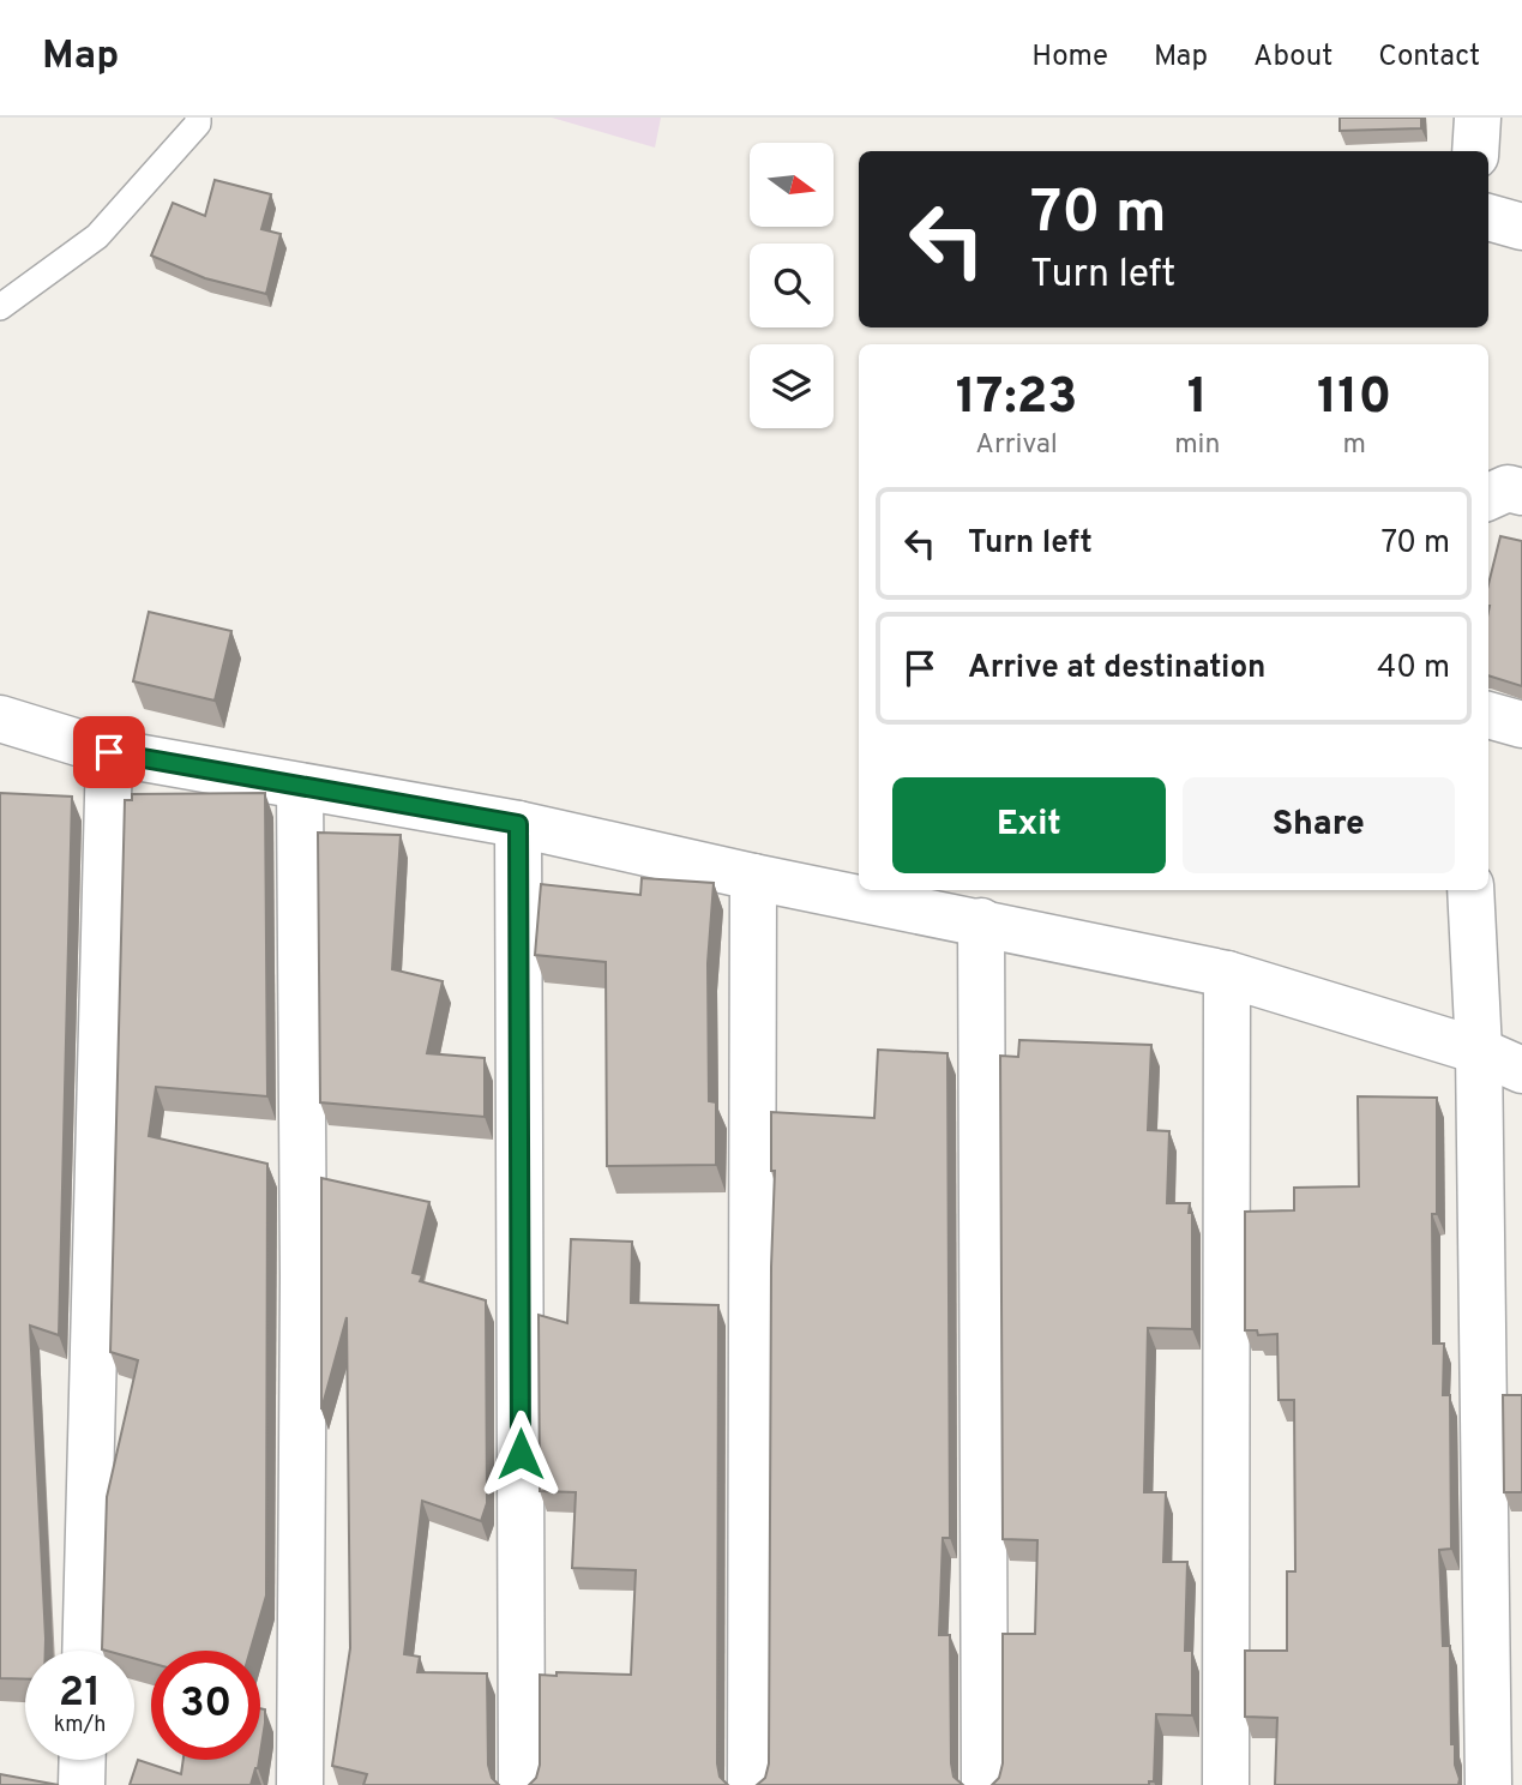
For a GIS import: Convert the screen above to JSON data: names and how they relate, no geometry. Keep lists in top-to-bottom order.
{
  "north": "right",
  "page": {
    "header": "Map",
    "nav": [
      "Home",
      "Map",
      "About",
      "Contact"
    ],
    "turn": ["70 m", "Turn left"],
    "eta": [
      "17:23",
      "Arrival",
      "1",
      "min",
      "110",
      "m"
    ],
    "list": [
      {
        "name": "Turn left",
        "value": "70 m"
      },
      {
        "name": "Arrive at destination",
        "value": "40 m"
      }
    ],
    "buttons": ["Exit", "Share"],
    "speed": "21 km/h",
    "limit": "30"
  }
}
